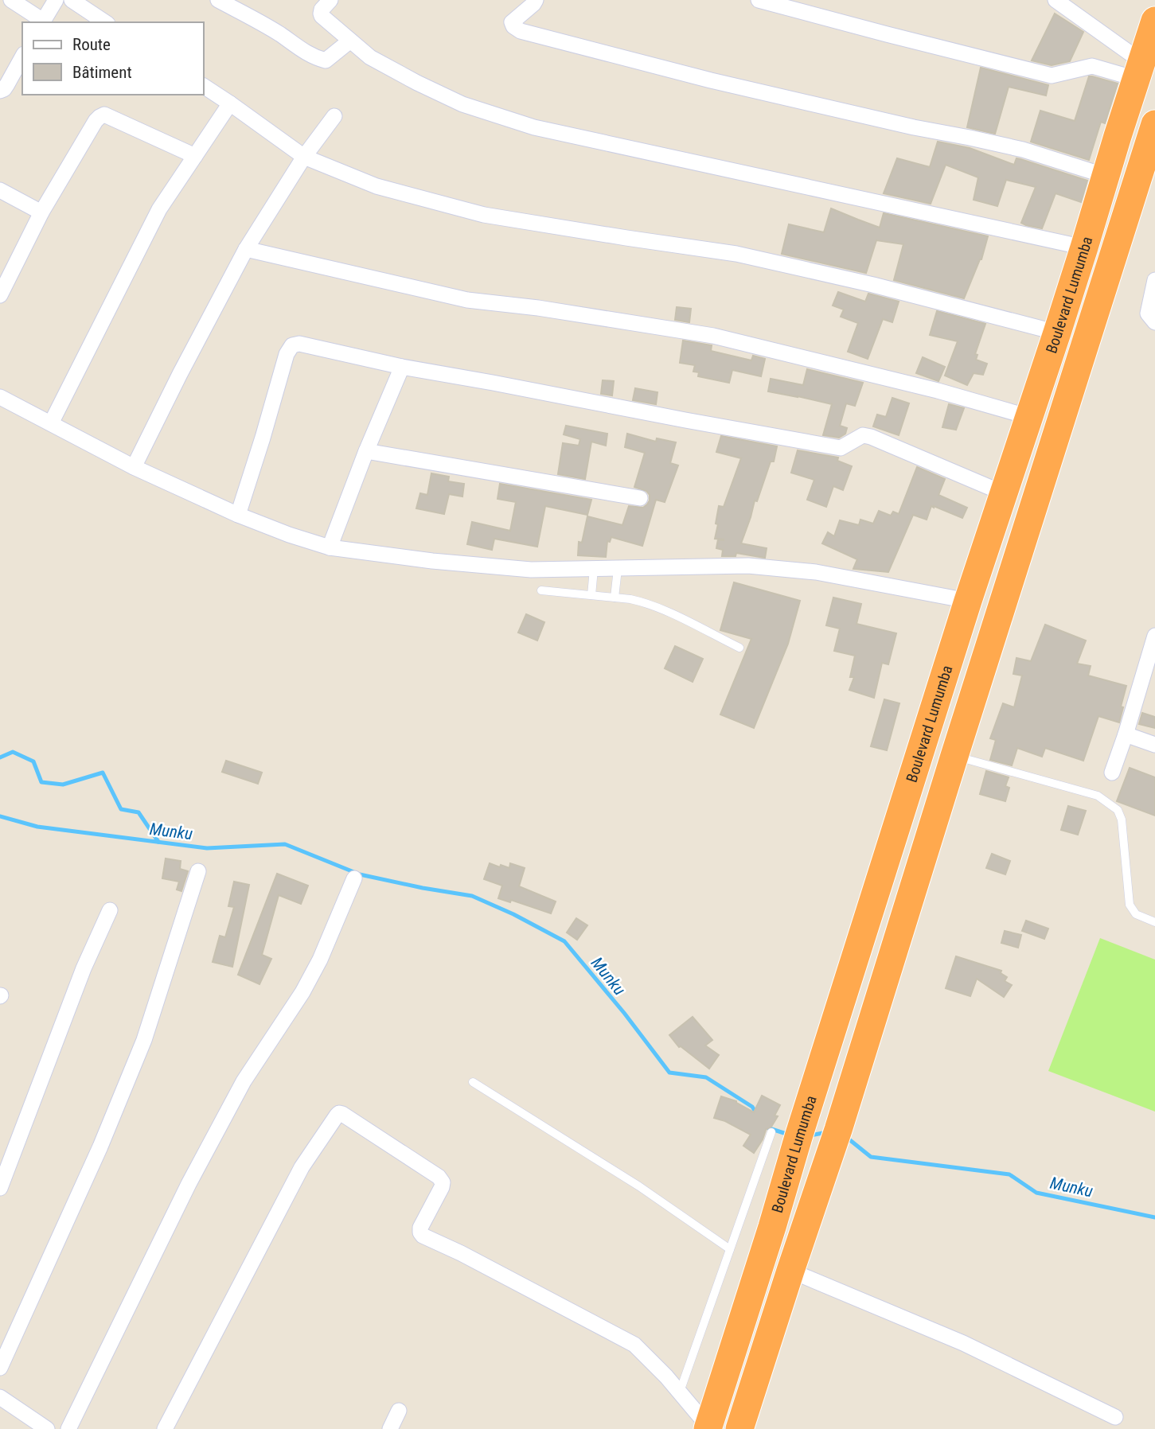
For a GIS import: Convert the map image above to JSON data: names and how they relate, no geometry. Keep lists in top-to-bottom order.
{
  "streets": {
    "highway": ["Boulevard Lumumba"]
  },
  "water": ["Munku"],
  "legend": ["Route", "Bâtiment"]
}
